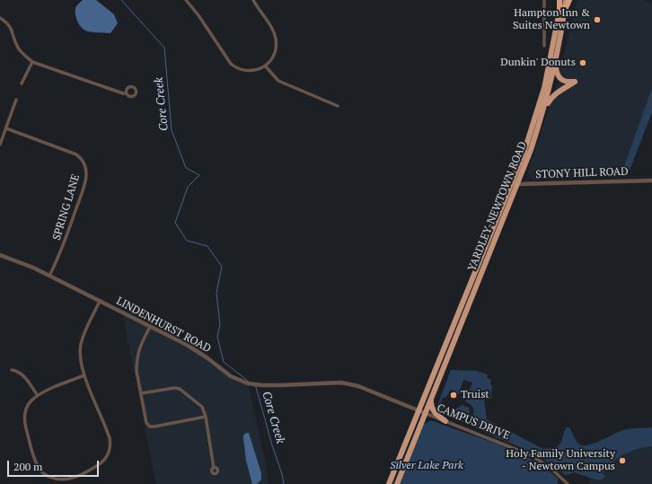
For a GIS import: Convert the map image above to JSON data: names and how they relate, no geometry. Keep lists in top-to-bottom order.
{
  "streets": {
    "highway": ["YARDLEY-NEWTOWN ROAD"],
    "street": [
      "STONY HILL ROAD",
      "SPRING LANE",
      "LINDENHURST ROAD",
      "CAMPUS DRIVE"
    ]
  },
  "crossings": [
    ["STONY HILL ROAD", "YARDLEY-NEWTOWN ROAD"],
    ["YARDLEY-NEWTOWN ROAD", "LINDENHURST ROAD"],
    ["YARDLEY-NEWTOWN ROAD", "CAMPUS DRIVE"],
    ["SPRING LANE", "LINDENHURST ROAD"],
    ["LINDENHURST ROAD", "CAMPUS DRIVE"]
  ],
  "water": ["Core Creek"],
  "parks": ["Silver Lake Park"],
  "places": [
    "Hampton Inn & Suites Newtown",
    "Dunkin' Donuts",
    "Truist",
    "Holy Family University - Newtown Campus"
  ],
  "scale_bar": "200 m"
}
